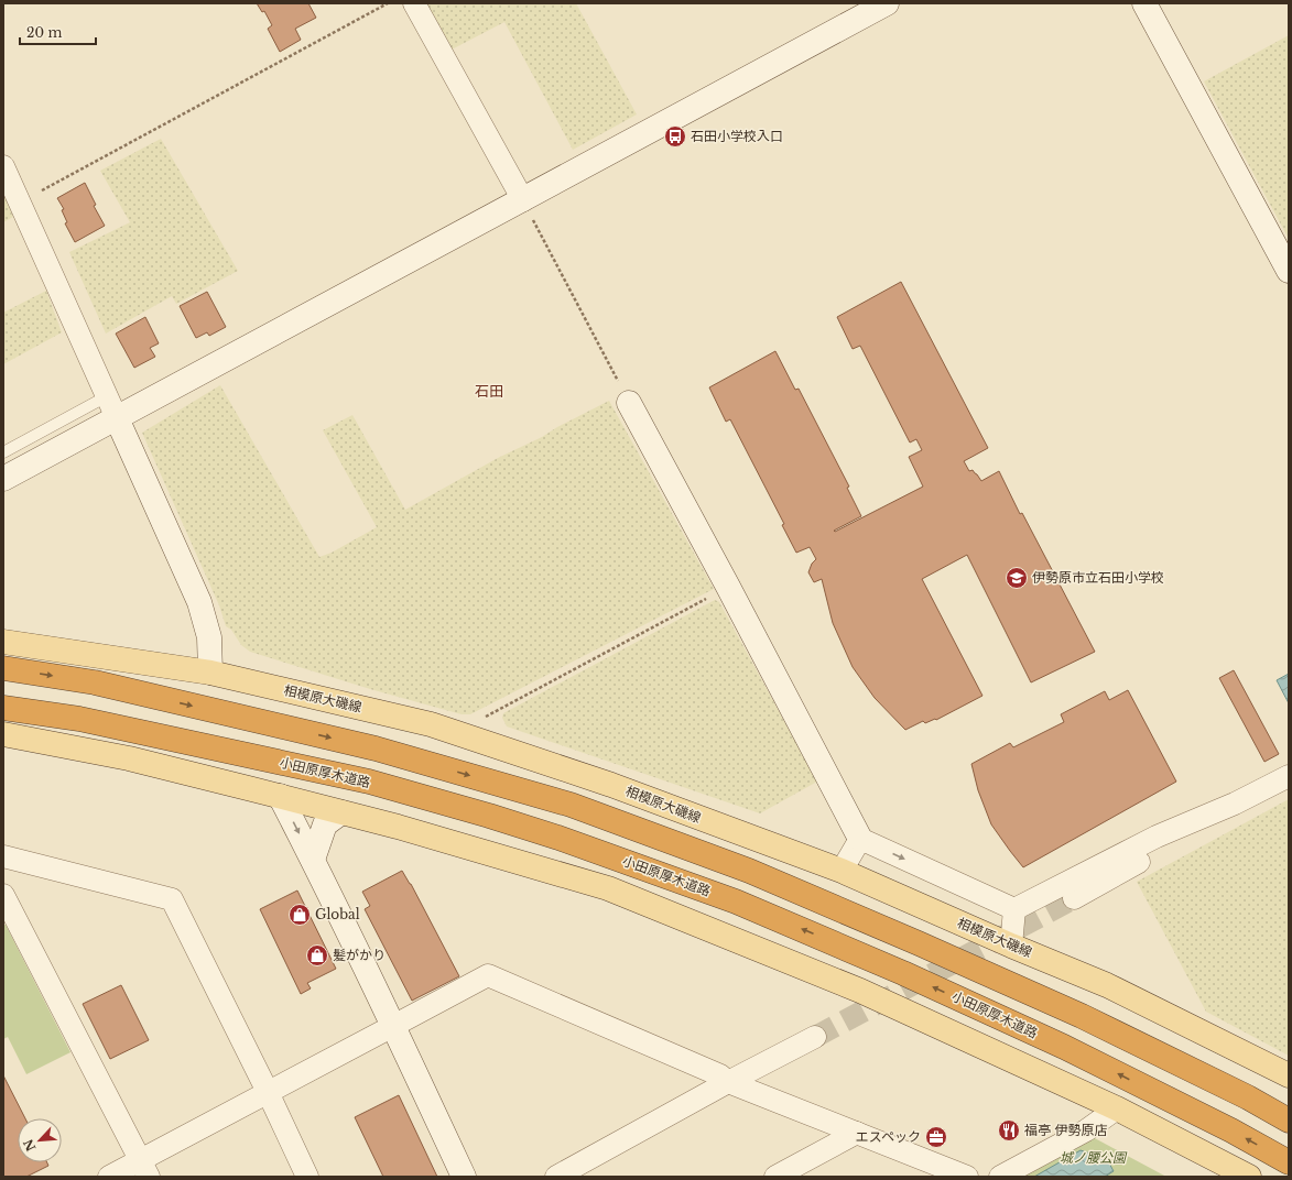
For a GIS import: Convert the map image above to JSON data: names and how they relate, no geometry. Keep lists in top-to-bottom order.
{
  "streets": {
    "highway": ["小田原厚木道路"],
    "main road": ["相模原大磯線"]
  },
  "districts": ["石田"],
  "parks": ["城ノ腰公園"],
  "places": {
    "bus stop": ["石田小学校入口"],
    "school or university": ["伊勢原市立石田小学校"],
    "shop": ["Global", "髪がかり"],
    "restaurant": ["福亭 伊勢原店"],
    "office": ["エスペック"]
  },
  "scale_bar": "20 m",
  "north": "bottom left"
}
